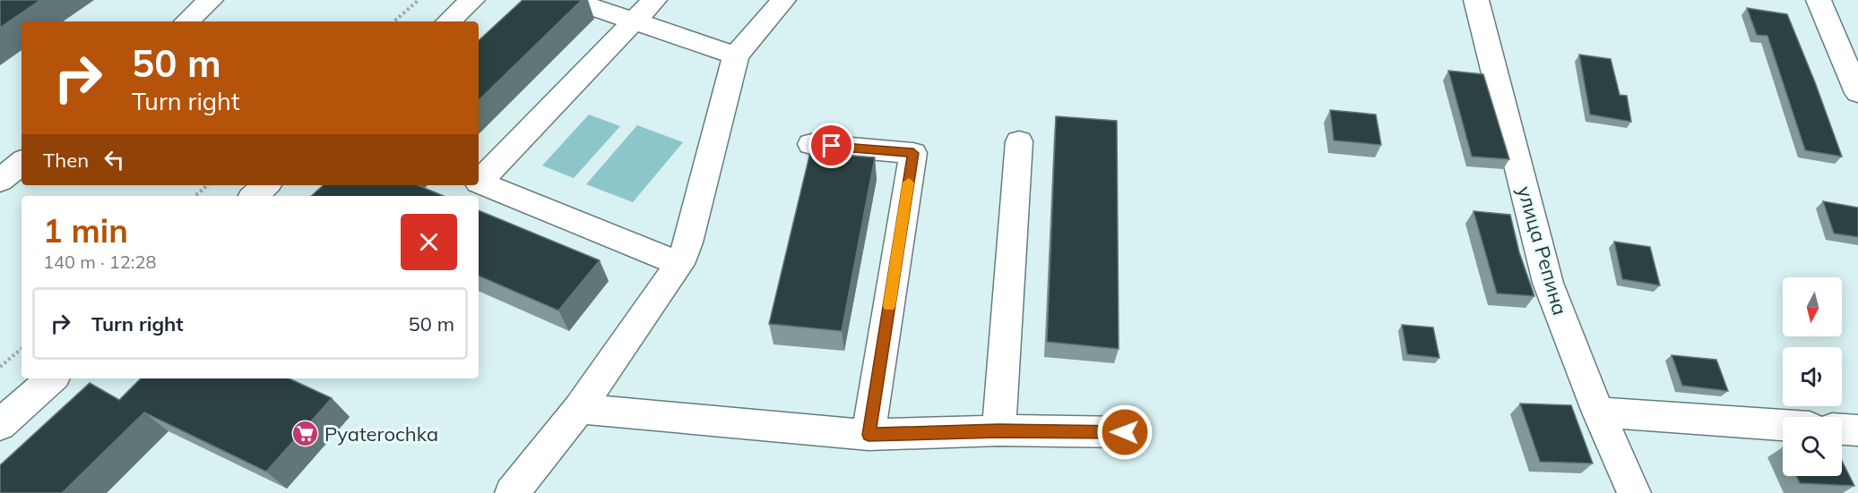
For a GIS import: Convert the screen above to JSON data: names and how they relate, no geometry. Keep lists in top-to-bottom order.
{
  "streets": {
    "street": ["улица Репина"]
  },
  "places": {
    "supermarket": ["Pyaterochka"]
  },
  "north": "bottom",
  "page": {
    "turn": ["50 m", "Turn right"],
    "then": "Then",
    "heading": ["1 min", "140 m · 12:28"],
    "list": [
      {
        "name": "Turn right",
        "value": "50 m"
      }
    ]
  }
}
